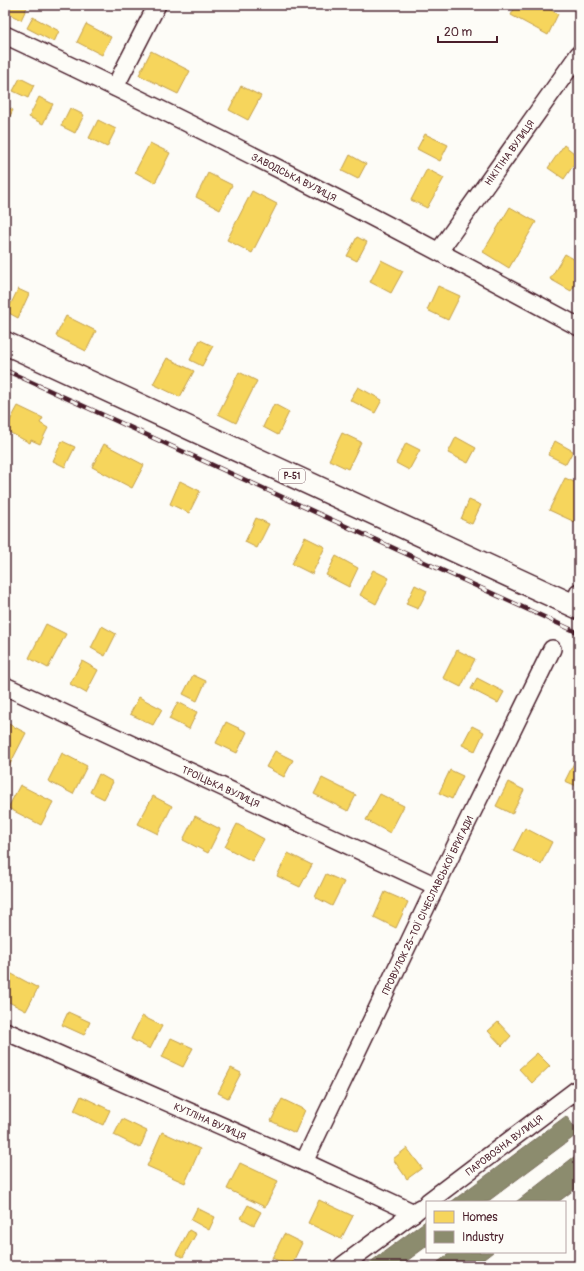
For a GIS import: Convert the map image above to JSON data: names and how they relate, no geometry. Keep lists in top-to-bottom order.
{
  "streets": {
    "main road": ["Р-51"],
    "street": [
      "НІКІТІНА ВУЛИЦЯ",
      "ЗАВОДСЬКА ВУЛИЦЯ",
      "ТРОЇЦЬКА ВУЛИЦЯ",
      "ПРОВУЛОК 25-ТОЇ СІЧЕСЛАВСЬКОЇ БРИГАДИ",
      "КУТЛІНА ВУЛИЦЯ",
      "ПАРОВОЗНА ВУЛИЦЯ"
    ]
  },
  "crossings": [
    ["НІКІТІНА ВУЛИЦЯ", "ЗАВОДСЬКА ВУЛИЦЯ"],
    ["ТРОЇЦЬКА ВУЛИЦЯ", "ПРОВУЛОК 25-ТОЇ СІЧЕСЛАВСЬКОЇ БРИГАДИ"],
    ["ПРОВУЛОК 25-ТОЇ СІЧЕСЛАВСЬКОЇ БРИГАДИ", "КУТЛІНА ВУЛИЦЯ"],
    ["КУТЛІНА ВУЛИЦЯ", "ПАРОВОЗНА ВУЛИЦЯ"]
  ],
  "legend": ["Homes", "Industry"],
  "scale_bar": "20 m"
}
